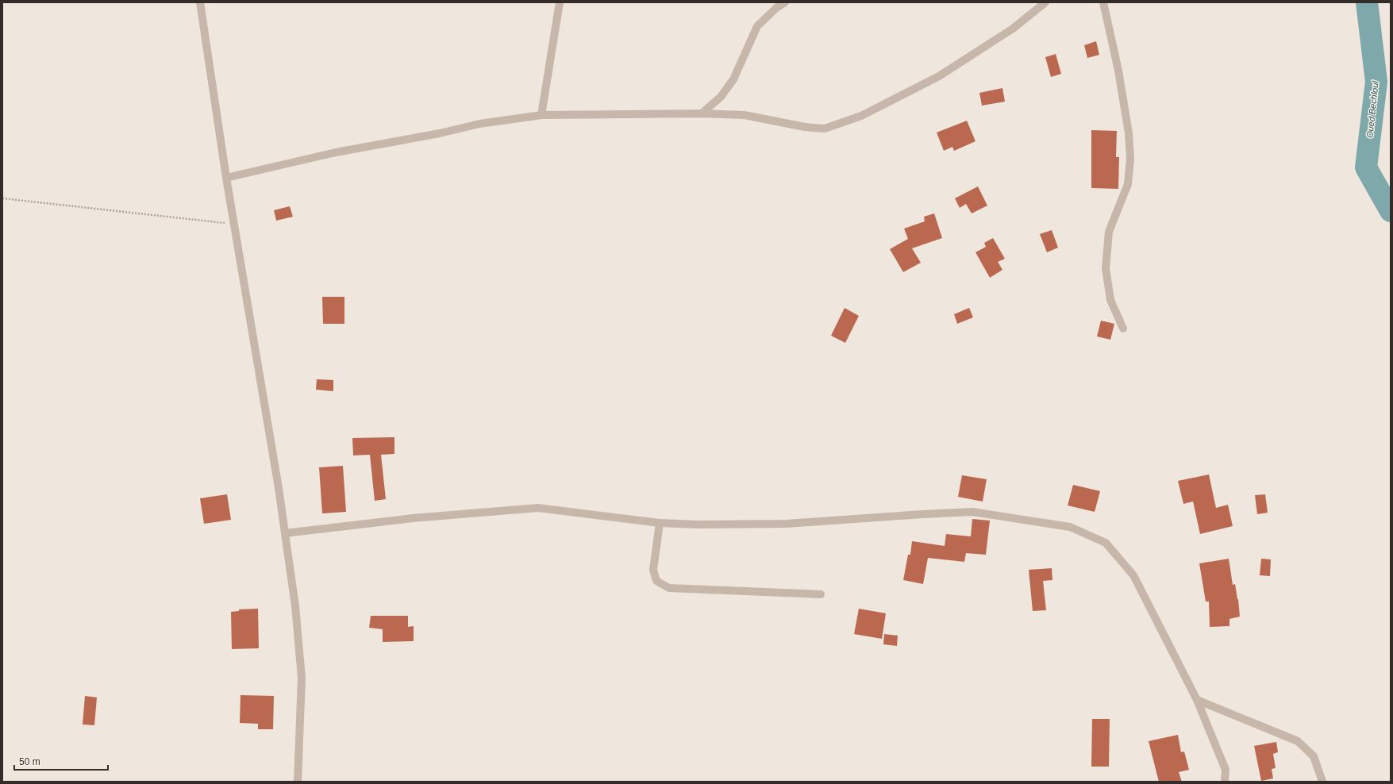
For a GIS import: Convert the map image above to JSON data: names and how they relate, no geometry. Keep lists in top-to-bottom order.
{
  "water": ["Oued Bechloul"],
  "scale_bar": "50 m"
}
